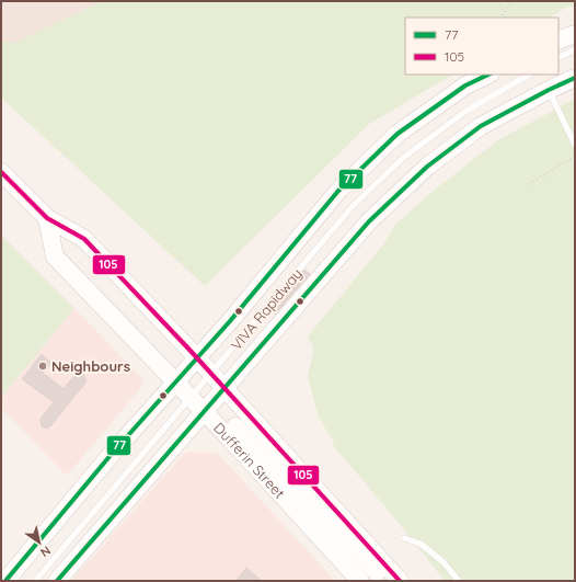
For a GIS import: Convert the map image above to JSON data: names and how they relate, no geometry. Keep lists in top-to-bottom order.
{
  "streets": {
    "main road": ["Dufferin Street"],
    "lane": ["VIVA Rapidway"]
  },
  "crossings": [
    ["VIVA Rapidway", "Dufferin Street"]
  ],
  "places": ["Neighbours"],
  "lines": ["transit line 77", "transit line 105"],
  "legend": ["77", "105"],
  "north": "bottom right"
}
